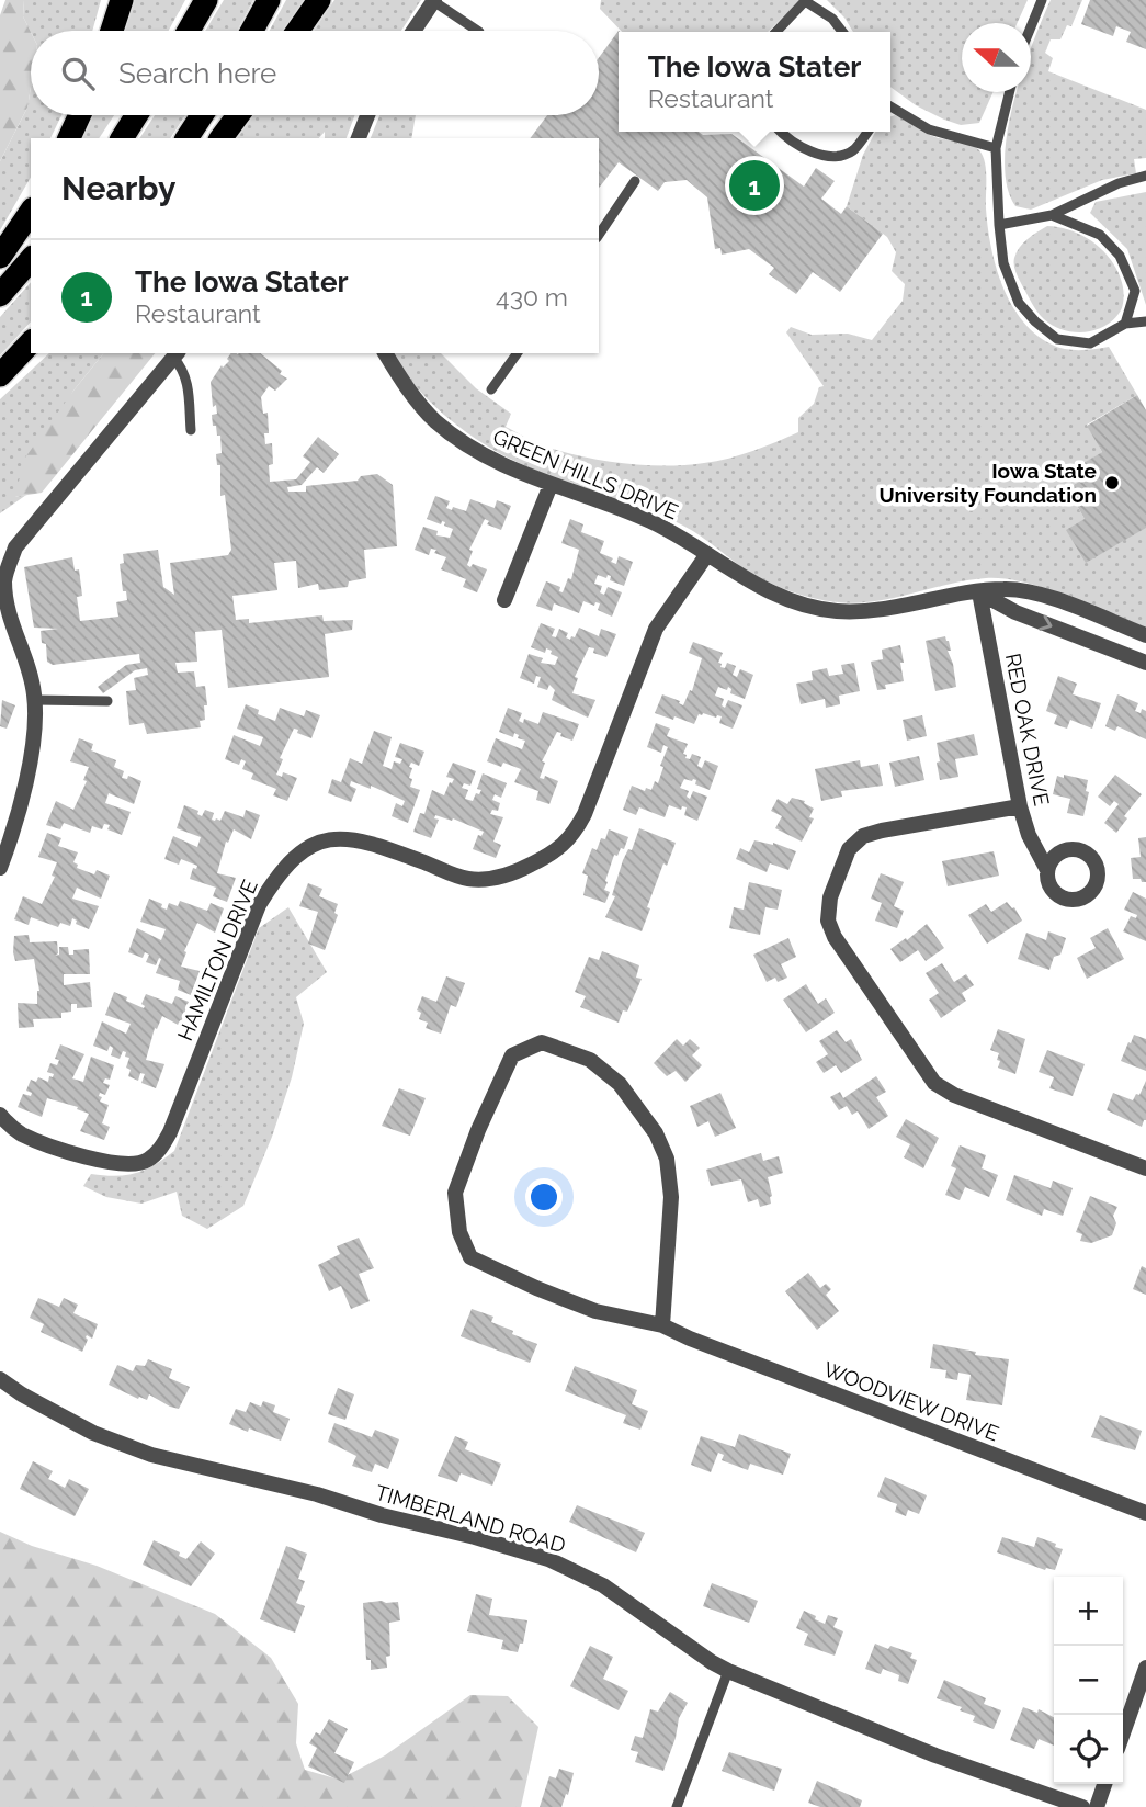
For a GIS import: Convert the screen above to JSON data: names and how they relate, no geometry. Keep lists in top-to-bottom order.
{
  "streets": {
    "street": [
      "GREEN HILLS DRIVE",
      "RED OAK DRIVE",
      "HAMILTON DRIVE",
      "WOODVIEW DRIVE",
      "TIMBERLAND ROAD"
    ]
  },
  "crossings": [
    ["GREEN HILLS DRIVE", "RED OAK DRIVE"],
    ["GREEN HILLS DRIVE", "HAMILTON DRIVE"]
  ],
  "places": ["Iowa State University Foundation"],
  "north": "left",
  "page": {
    "search": "Search here",
    "popup": ["The Iowa Stater", "Restaurant"],
    "heading": "Nearby",
    "pins": "1",
    "list": [
      {
        "mark": "1",
        "name": "The Iowa Stater",
        "note": "Restaurant",
        "value": "430 m"
      }
    ],
    "map_buttons": ["+", "−"]
  }
}
